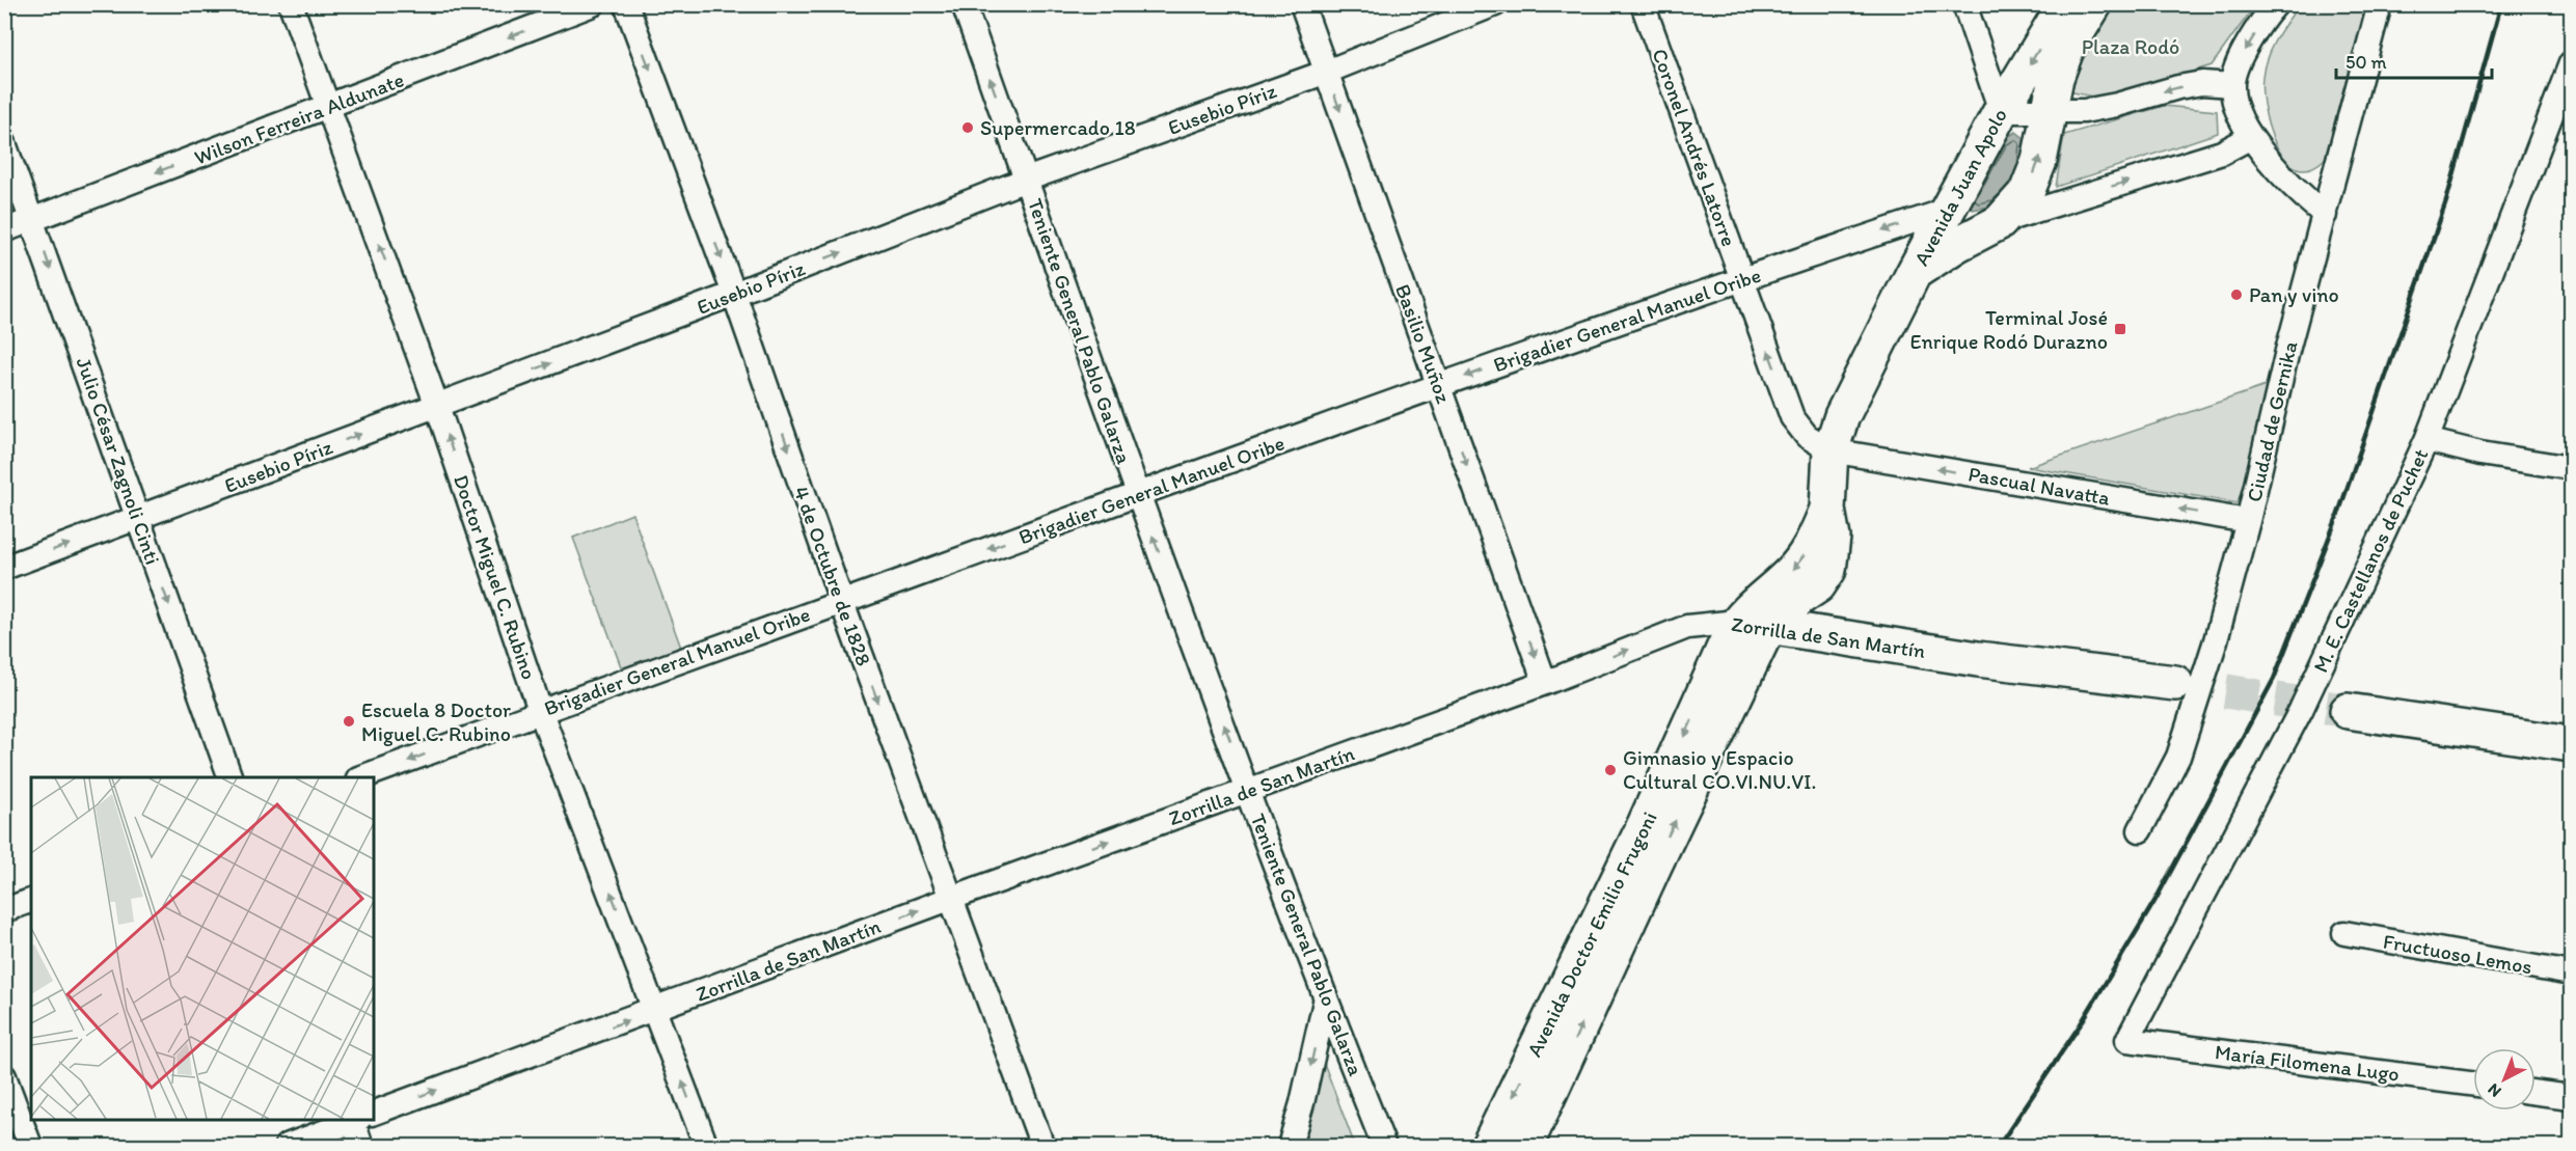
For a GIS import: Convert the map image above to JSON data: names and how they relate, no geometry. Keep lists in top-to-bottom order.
{
  "streets": {
    "street": [
      "Eusebio Píriz",
      "Wilson Ferreira Aldunate",
      "Coronel Andrés Latorre",
      "Avenida Juan Apolo",
      "Brigadier General Manuel Oribe",
      "Teniente General Pablo Galarza",
      "Basilio Muñoz",
      "Ciudad de Gernika",
      "Julio César Zagnoli Cinti",
      "Pascual Navatta",
      "M. E. Castellanos de Puchet",
      "4 de Octubre de 1828",
      "Doctor Miguel C. Rubino",
      "Zorrilla de San Martín",
      "Avenida Doctor Emilio Frugoni",
      "Fructuoso Lemos",
      "María Filomena Lugo"
    ]
  },
  "crossings": [
    ["Eusebio Píriz", "Teniente General Pablo Galarza"],
    ["Eusebio Píriz", "Basilio Muñoz"],
    ["Eusebio Píriz", "Julio César Zagnoli Cinti"],
    ["Eusebio Píriz", "4 de Octubre de 1828"],
    ["Eusebio Píriz", "Doctor Miguel C. Rubino"],
    ["Wilson Ferreira Aldunate", "Julio César Zagnoli Cinti"],
    ["Wilson Ferreira Aldunate", "Doctor Miguel C. Rubino"],
    ["Coronel Andrés Latorre", "Brigadier General Manuel Oribe"],
    ["Coronel Andrés Latorre", "Pascual Navatta"],
    ["Avenida Juan Apolo", "Brigadier General Manuel Oribe"],
    ["Brigadier General Manuel Oribe", "Teniente General Pablo Galarza"],
    ["Brigadier General Manuel Oribe", "Basilio Muñoz"],
    ["Brigadier General Manuel Oribe", "4 de Octubre de 1828"],
    ["Brigadier General Manuel Oribe", "Doctor Miguel C. Rubino"],
    ["Teniente General Pablo Galarza", "Zorrilla de San Martín"],
    ["Basilio Muñoz", "Zorrilla de San Martín"],
    ["Ciudad de Gernika", "Pascual Navatta"],
    ["M. E. Castellanos de Puchet", "María Filomena Lugo"],
    ["4 de Octubre de 1828", "Zorrilla de San Martín"],
    ["Doctor Miguel C. Rubino", "Zorrilla de San Martín"],
    ["Zorrilla de San Martín", "Avenida Doctor Emilio Frugoni"]
  ],
  "one_way": [
    "Eusebio Píriz",
    "Wilson Ferreira Aldunate",
    "Coronel Andrés Latorre",
    "Brigadier General Manuel Oribe",
    "Teniente General Pablo Galarza",
    "Basilio Muñoz",
    "Julio César Zagnoli Cinti",
    "Pascual Navatta",
    "4 de Octubre de 1828",
    "Doctor Miguel C. Rubino",
    "Zorrilla de San Martín"
  ],
  "parks": ["Plaza Rodó"],
  "places": {
    "other": [
      "Supermercado 18",
      "Pan y vino",
      "Escuela 8 Doctor Miguel C. Rubino",
      "Gimnasio y Espacio Cultural CO.VI.NU.VI."
    ],
    "transit": ["Terminal José Enrique Rodó Durazno"]
  },
  "scale_bar": "50 m",
  "north": "bottom left"
}
